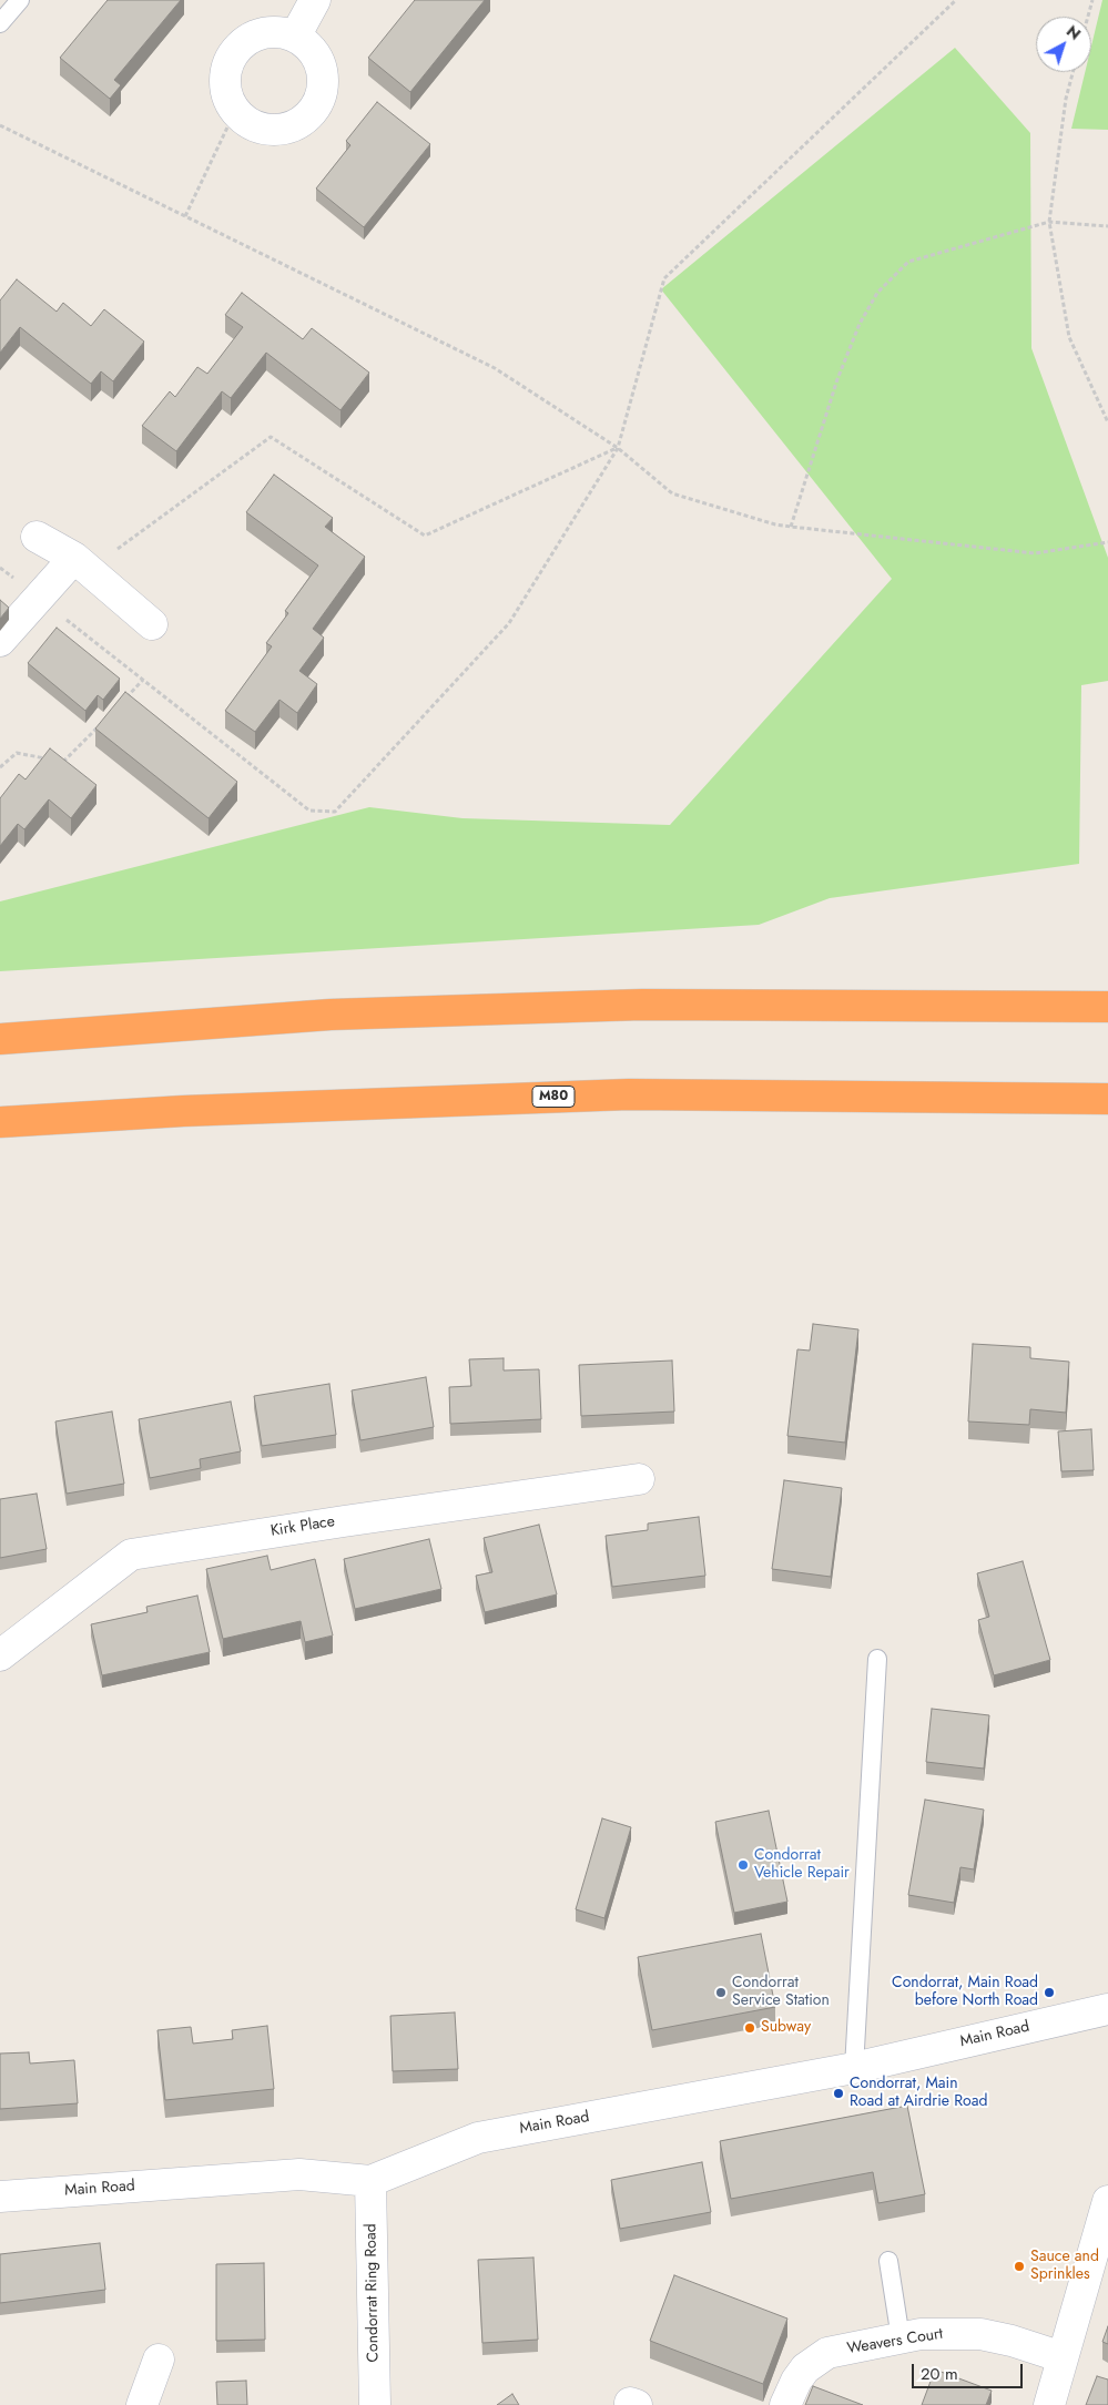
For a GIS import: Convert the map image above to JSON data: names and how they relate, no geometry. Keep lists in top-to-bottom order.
{
  "streets": {
    "highway": ["M80"],
    "street": [
      "Kirk Place",
      "Main Road",
      "Condorrat Ring Road",
      "Weavers Court"
    ]
  },
  "crossings": [
    ["Main Road", "Condorrat Ring Road"]
  ],
  "places": [
    "Condorrat Vehicle Repair",
    "Condorrat Service Station",
    "Condorrat, Main Road before North Road",
    "Subway",
    "Condorrat, Main Road at Airdrie Road",
    "Sauce and Sprinkles"
  ],
  "scale_bar": "20 m",
  "north": "top right"
}
